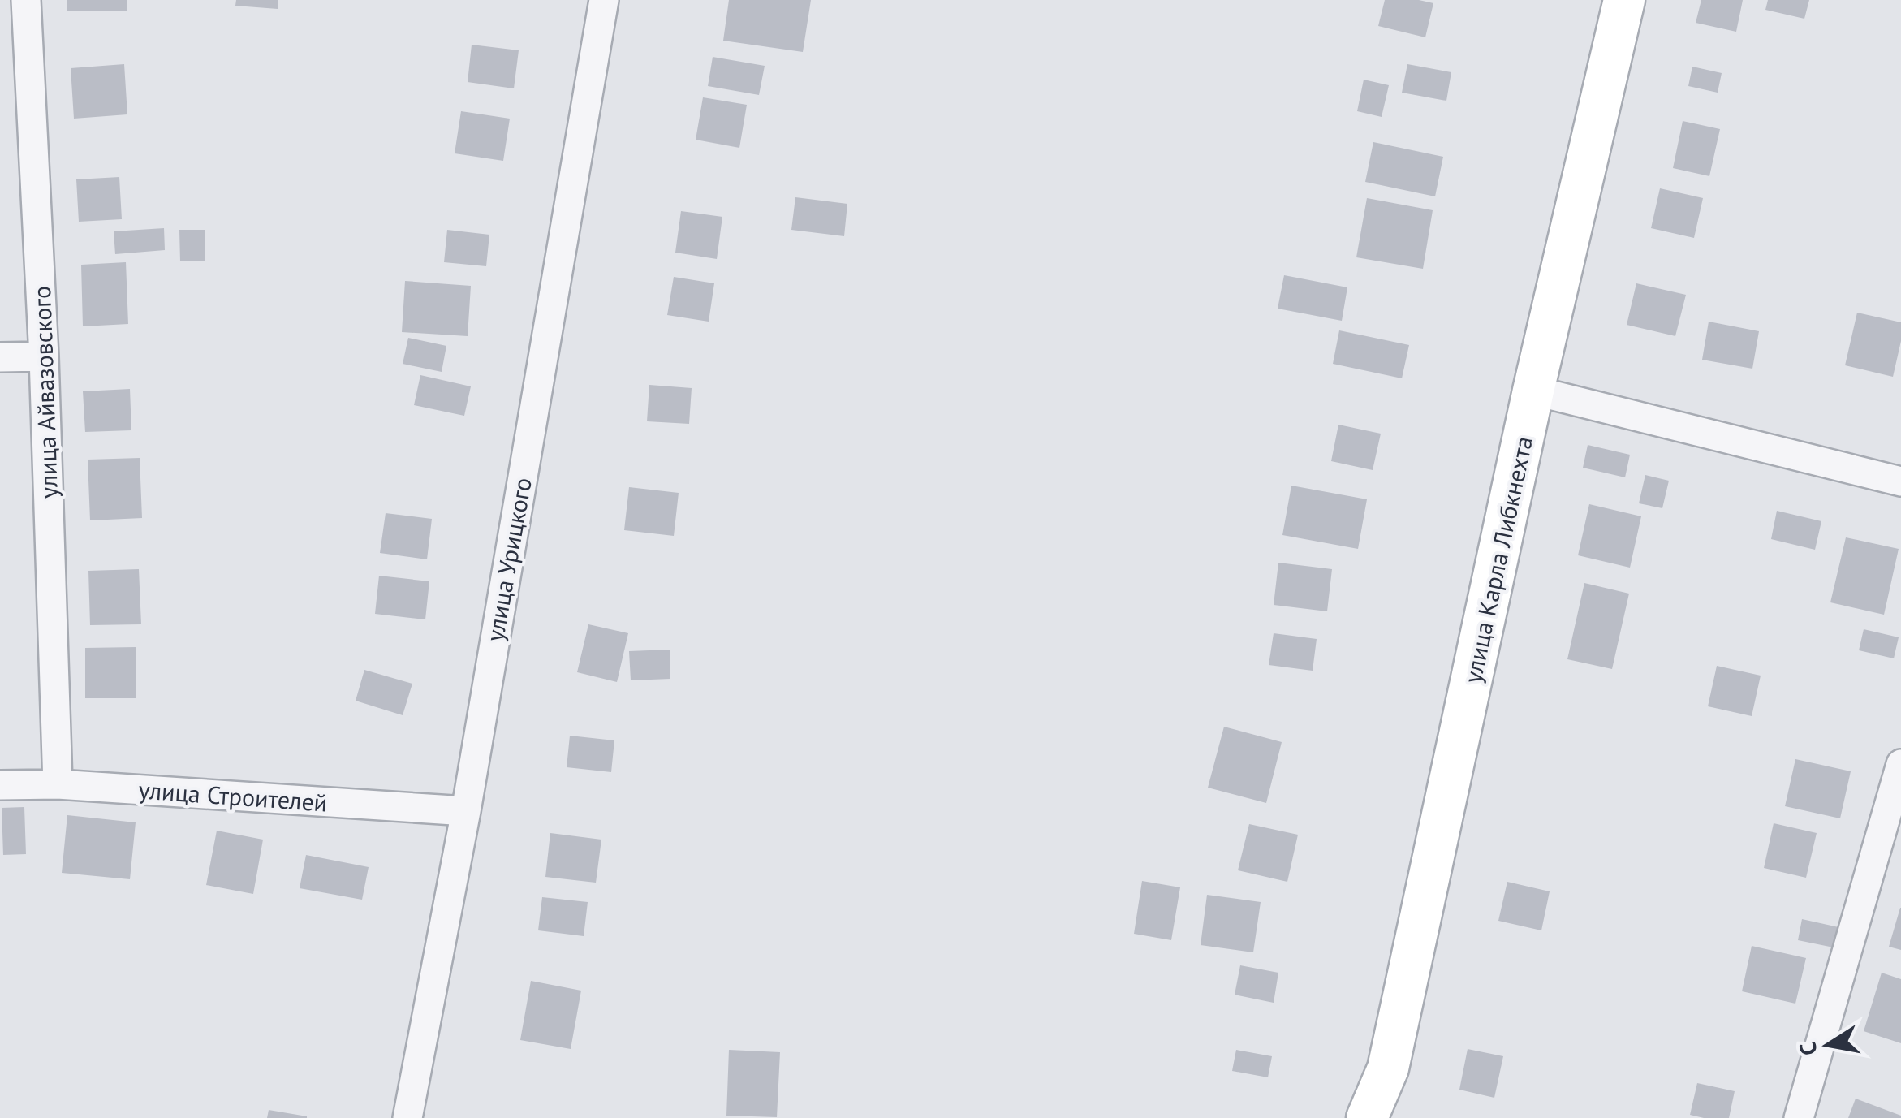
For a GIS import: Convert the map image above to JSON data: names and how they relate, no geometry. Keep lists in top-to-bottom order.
{
  "streets": {
    "main road": ["улица Карла Либкнехта"],
    "street": ["улица Айвазовского", "улица Урицкого", "улица Строителей"]
  },
  "crossings": [
    ["улица Айвазовского", "улица Строителей"],
    ["улица Урицкого", "улица Строителей"]
  ],
  "north": "left"
}
